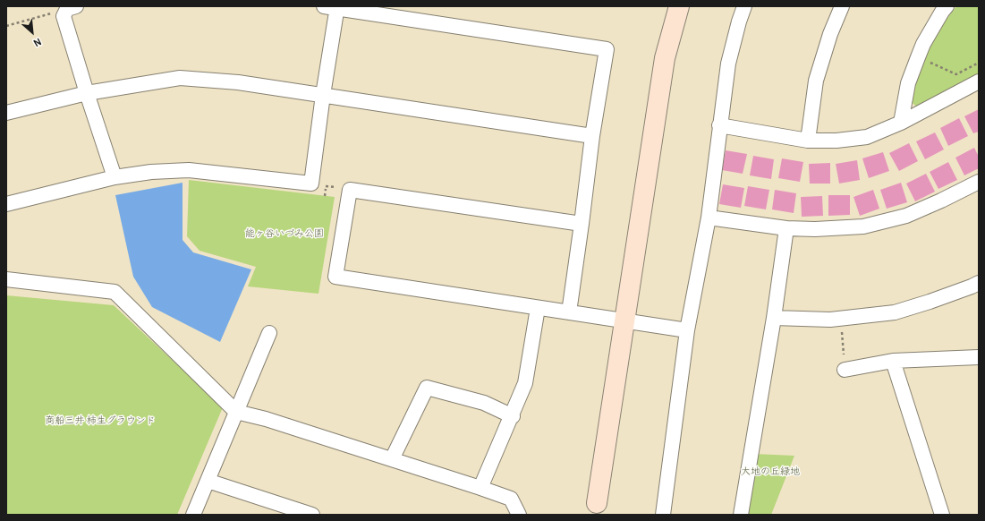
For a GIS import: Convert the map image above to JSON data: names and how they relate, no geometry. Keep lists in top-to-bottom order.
{
  "parks": ["能ヶ谷いづみ公園", "商船三井 柿生グラウンド", "大地の丘緑地"],
  "north": "bottom right"
}
